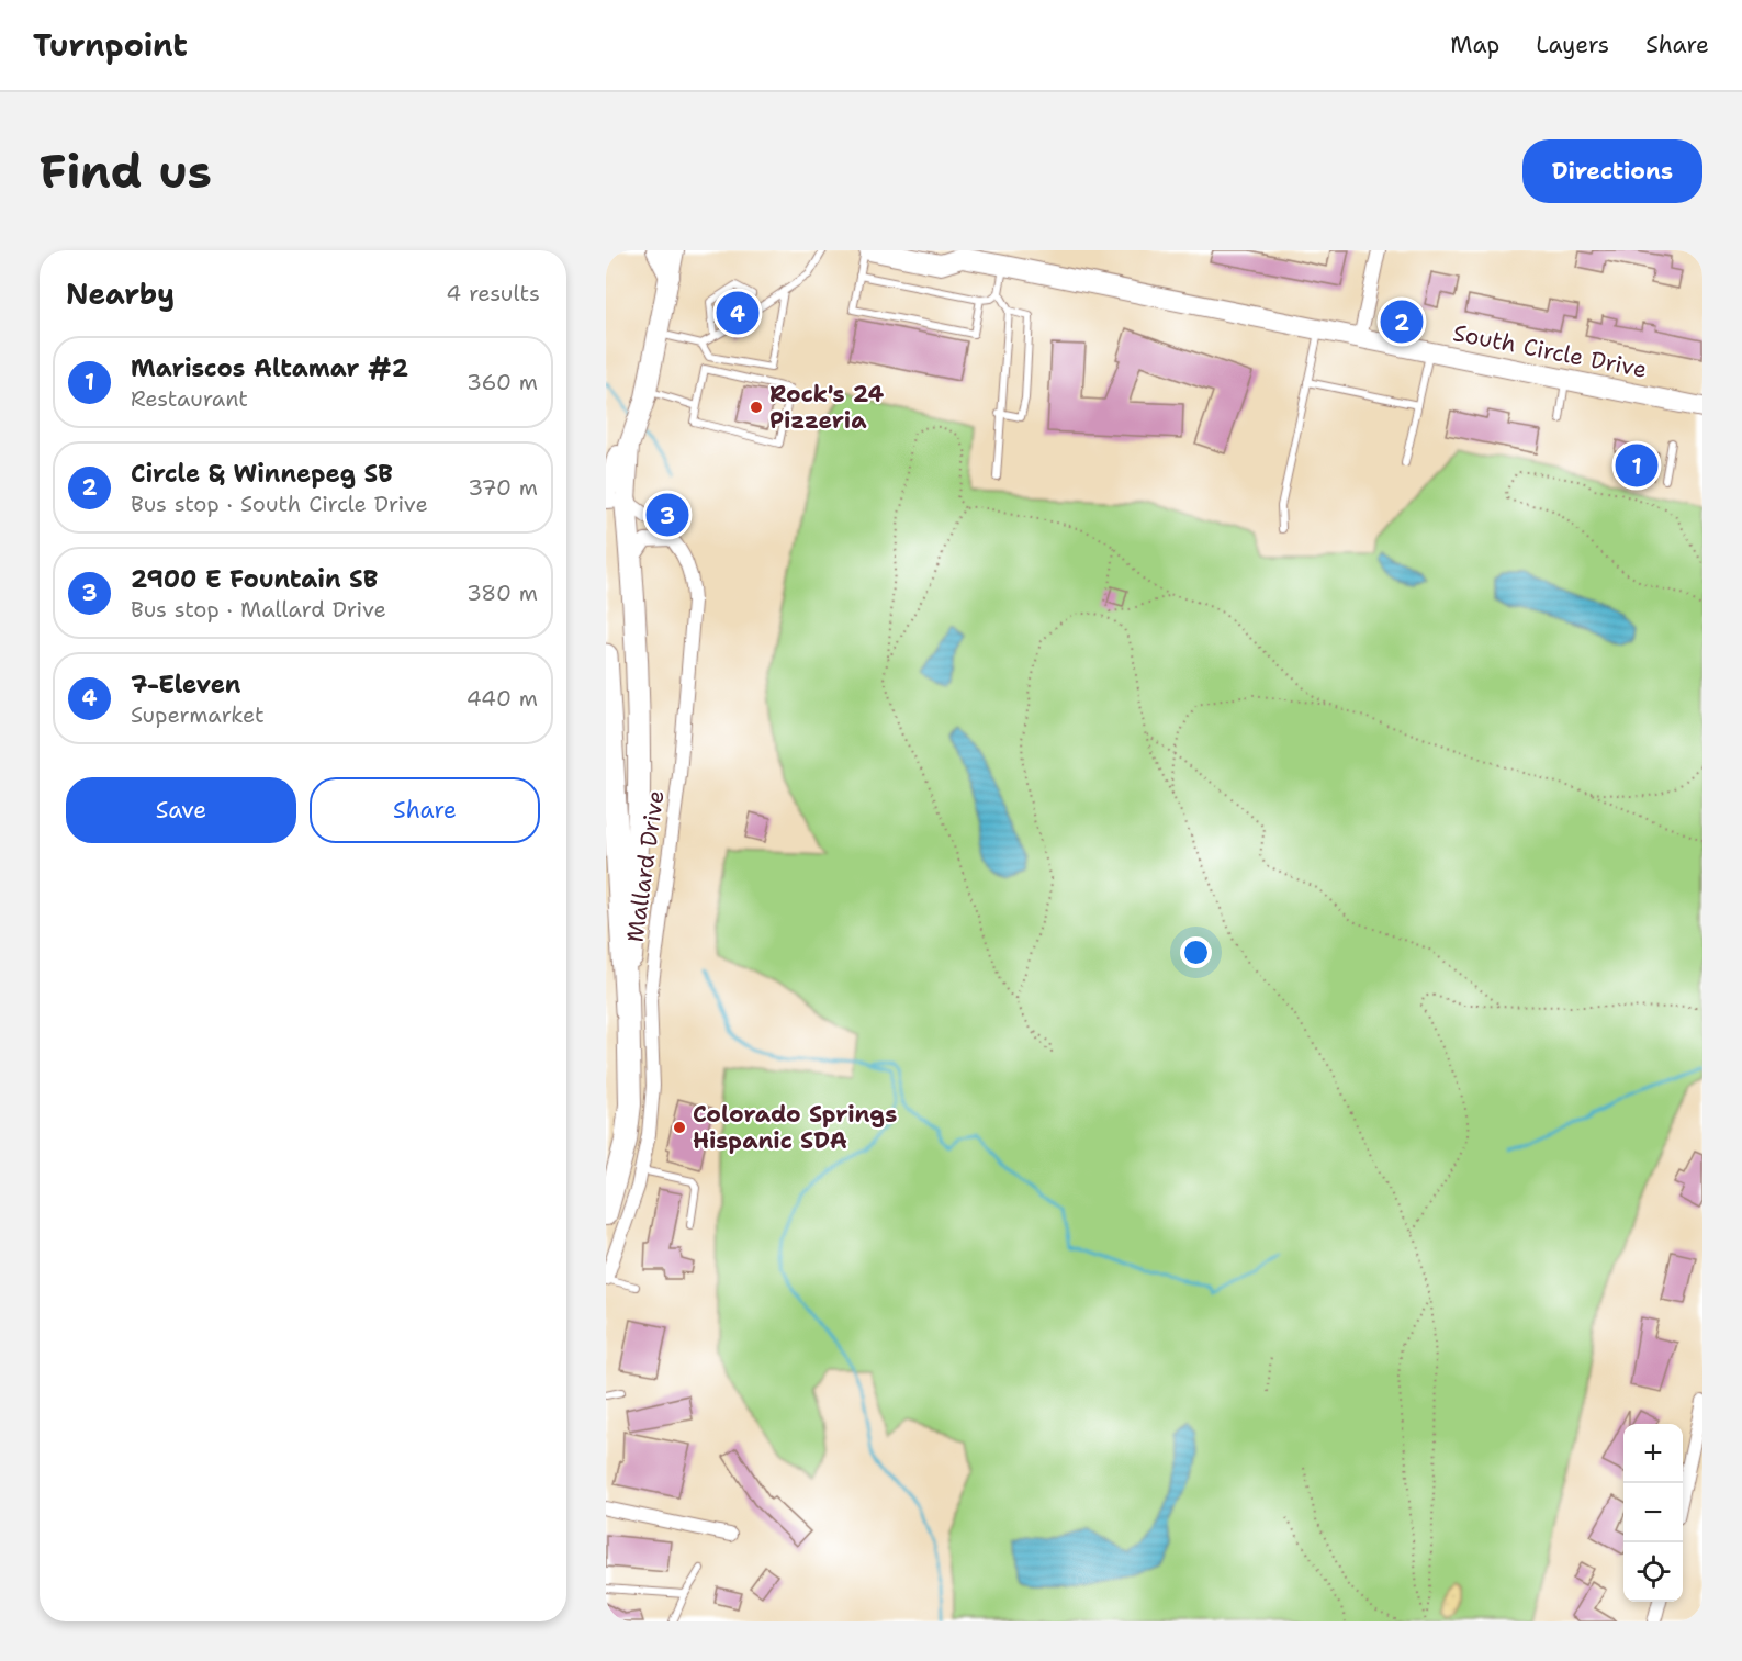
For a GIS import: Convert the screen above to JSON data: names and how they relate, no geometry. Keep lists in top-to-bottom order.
{
  "streets": {
    "main road": ["South Circle Drive"],
    "street": ["Mallard Drive"]
  },
  "places": ["Rock's 24 Pizzeria", "Colorado Springs Hispanic SDA"],
  "page": {
    "header": "Turnpoint",
    "nav": ["Map", "Layers", "Share"],
    "buttons": [
      "Directions",
      ["Save", "Share"]
    ],
    "title": "Find us",
    "heading": ["Nearby", "4 results"],
    "pins": [
      "4",
      "2",
      "1",
      "3"
    ],
    "list": [
      {
        "mark": "1",
        "name": "Mariscos Altamar #2",
        "note": "Restaurant",
        "value": "360 m"
      },
      {
        "mark": "2",
        "name": "Circle & Winnepeg SB",
        "note": "Bus stop · South Circle Drive",
        "value": "370 m"
      },
      {
        "mark": "3",
        "name": "2900 E Fountain SB",
        "note": "Bus stop · Mallard Drive",
        "value": "380 m"
      },
      {
        "mark": "4",
        "name": "7-Eleven",
        "note": "Supermarket",
        "value": "440 m"
      }
    ],
    "map_buttons": ["+", "−"]
  }
}
